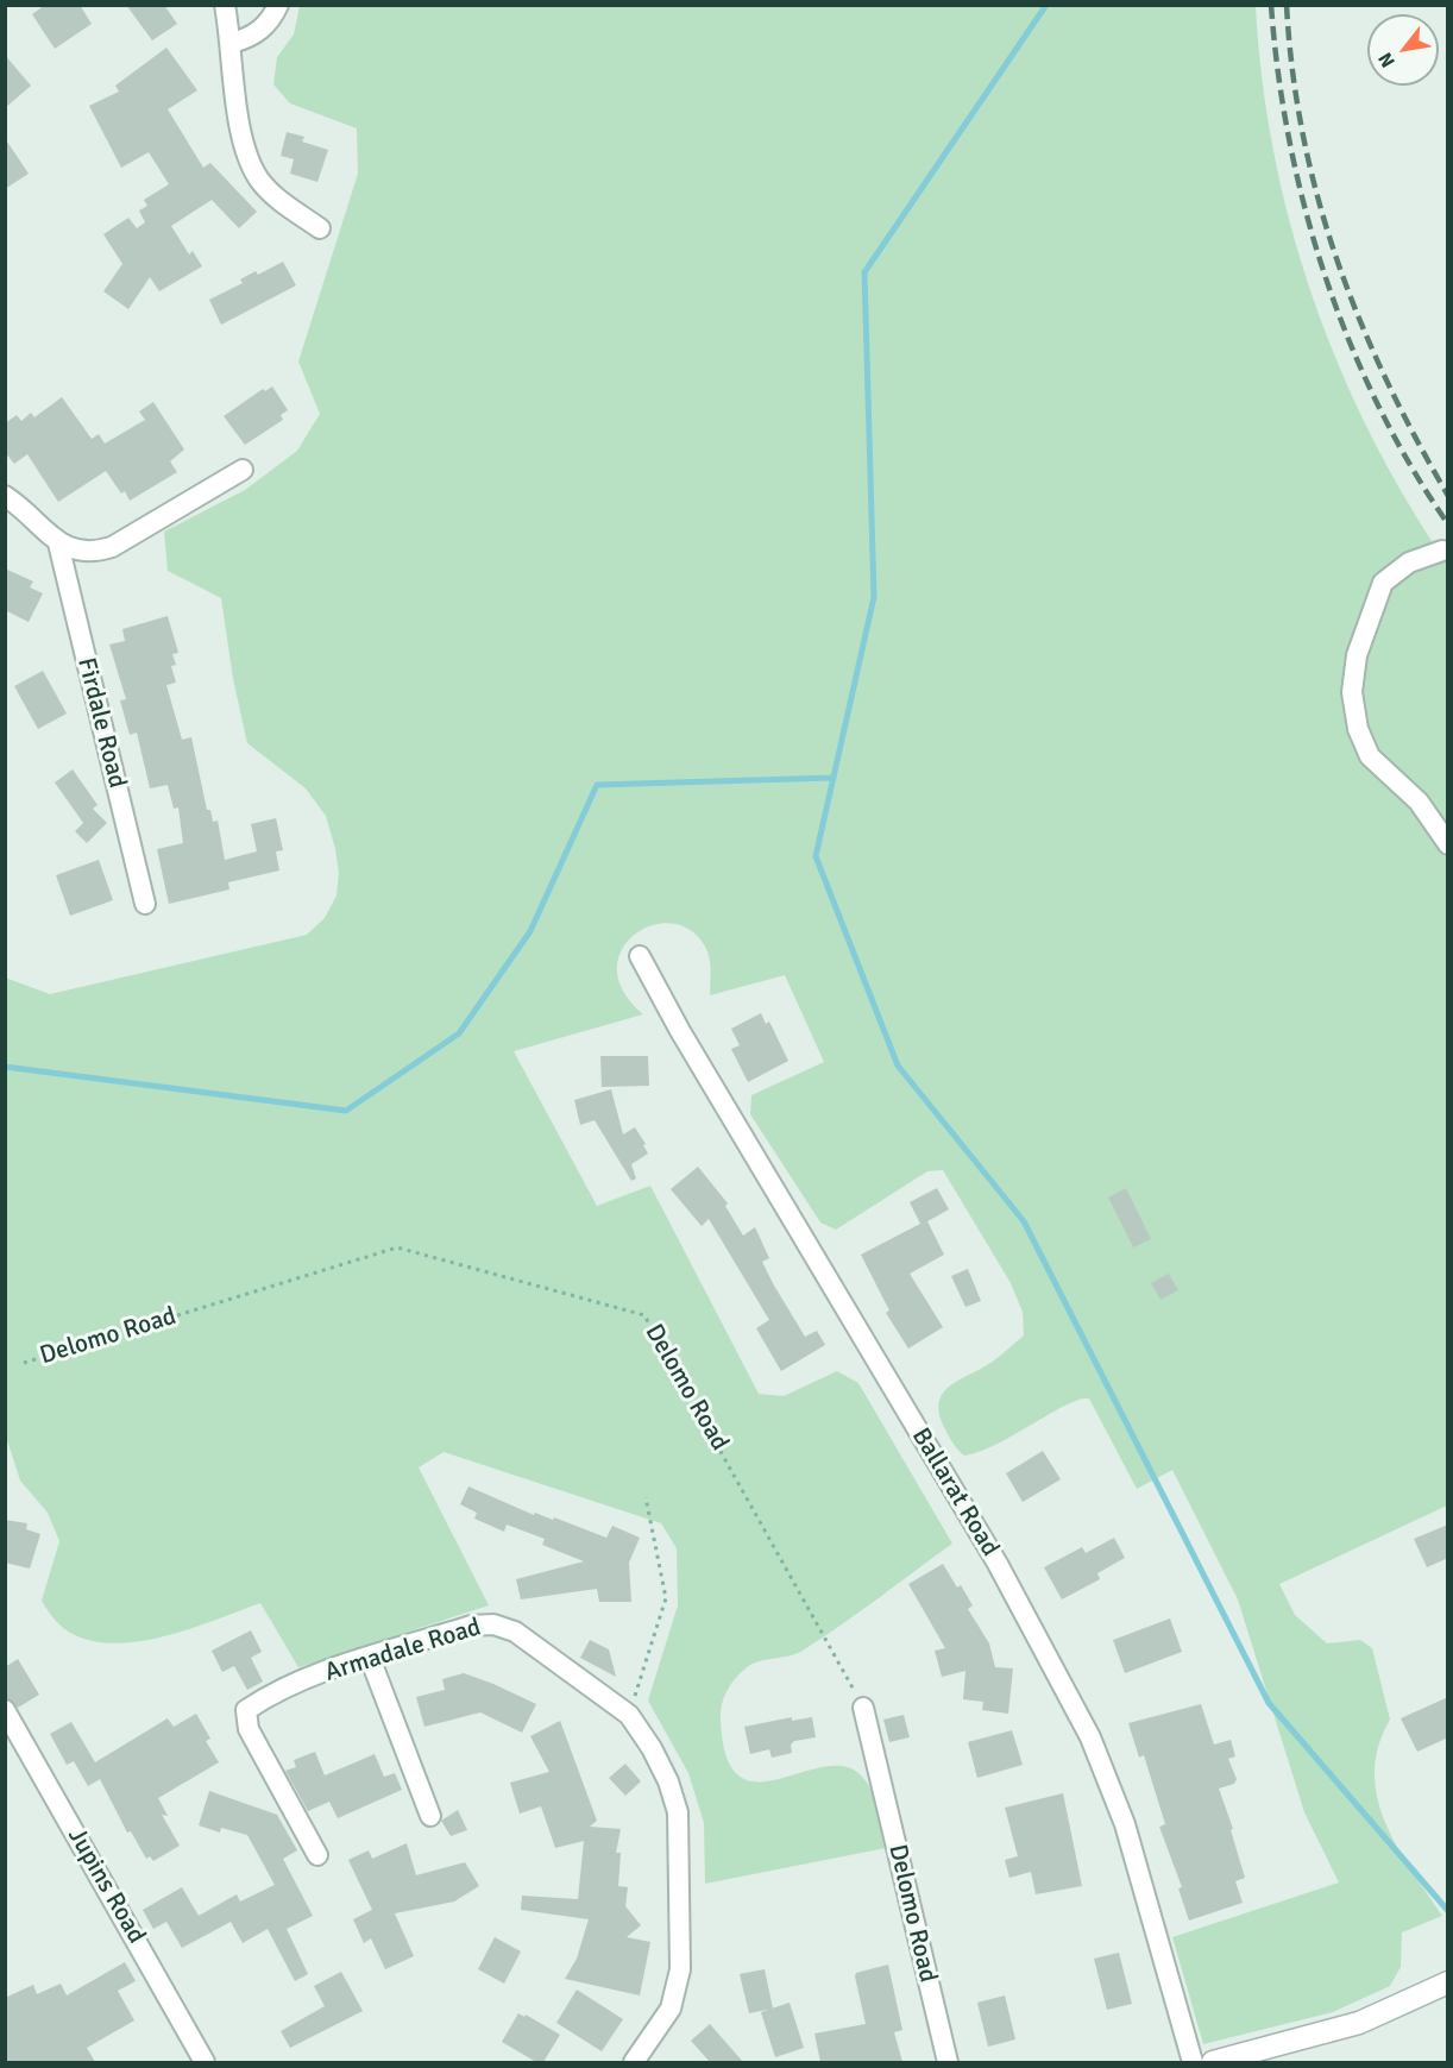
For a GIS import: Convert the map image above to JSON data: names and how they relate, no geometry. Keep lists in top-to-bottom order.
{
  "streets": {
    "street": [
      "Firdale Road",
      "Delomo Road",
      "Ballarat Road",
      "Armadale Road",
      "Jupins Road"
    ]
  },
  "north": "bottom left"
}
